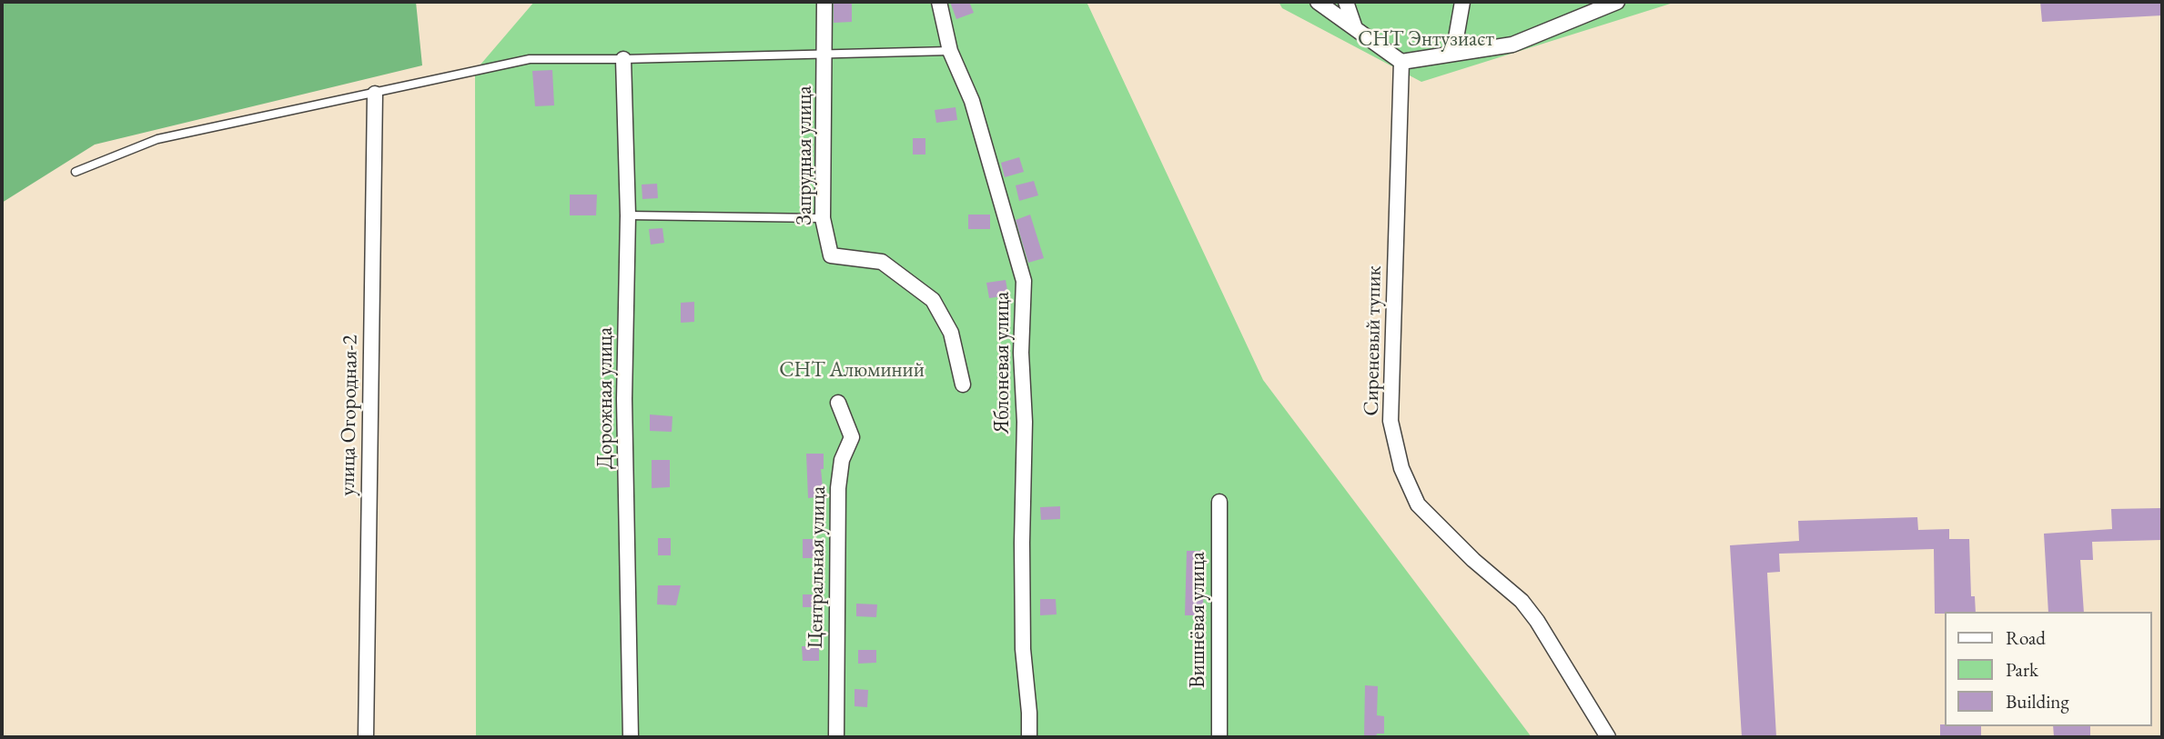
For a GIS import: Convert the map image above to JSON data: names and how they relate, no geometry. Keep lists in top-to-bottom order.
{
  "streets": {
    "street": [
      "Запрудная улица",
      "Сиреневый тупик",
      "Яблоневая улица",
      "Дорожная улица",
      "улица Огородная-2",
      "Центральная улица",
      "Вишнёвая улица"
    ]
  },
  "parks": ["СНТ Энтузиаст", "СНТ Алюминий"],
  "legend": ["Road", "Park", "Building"]
}
